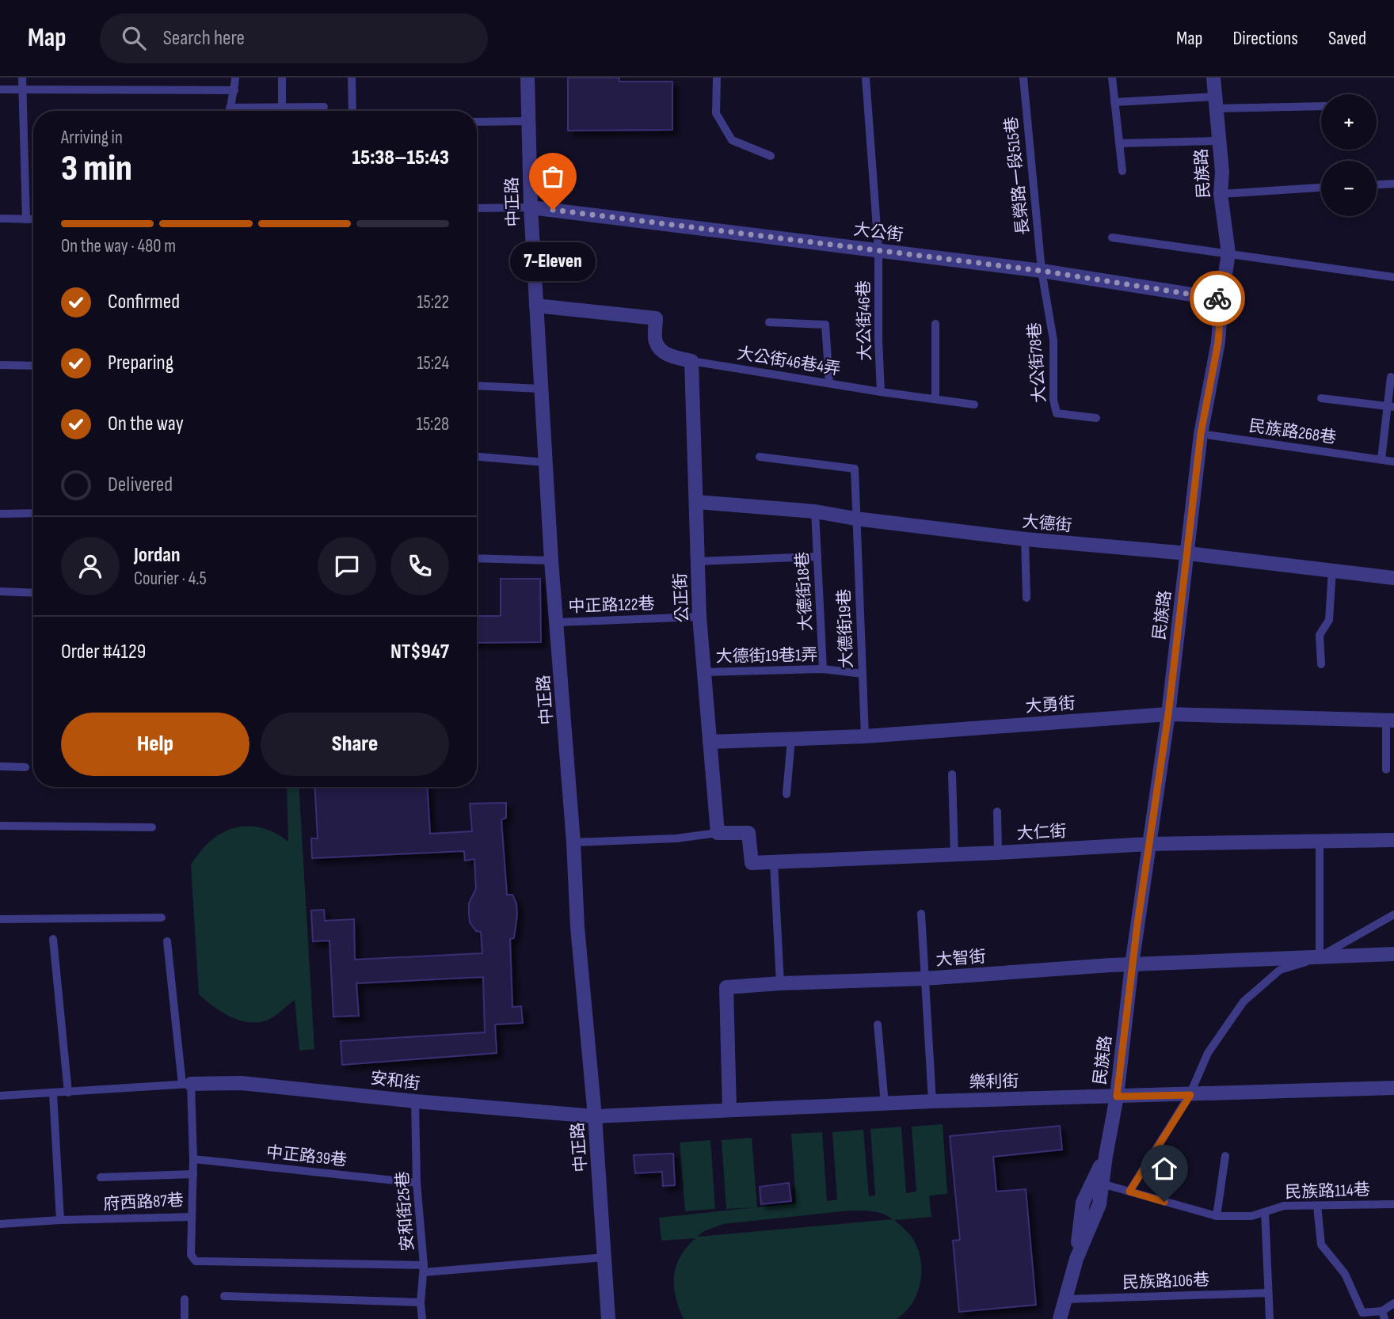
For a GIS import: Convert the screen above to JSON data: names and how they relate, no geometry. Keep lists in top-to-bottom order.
{
  "streets": {
    "street": [
      "民族路",
      "中正路",
      "大公街",
      "大德街",
      "公正街",
      "大勇街",
      "大仁街",
      "大智街",
      "安和街",
      "樂利街"
    ],
    "lane": [
      "長榮路一段515巷",
      "大公街46巷",
      "大公街46巷4弄",
      "大公街78巷",
      "民族路268巷",
      "大德街18巷",
      "中正路122巷",
      "大德街19巷",
      "大德街19巷1弄",
      "中正路39巷",
      "民族路114巷",
      "府西路87巷",
      "安和街25巷",
      "民族路106巷"
    ]
  },
  "crossings": [
    ["民族路", "大公街"],
    ["民族路", "民族路268巷"],
    ["民族路", "大德街"],
    ["民族路", "大勇街"],
    ["民族路", "大仁街"],
    ["民族路", "大智街"],
    ["民族路", "樂利街"],
    ["民族路", "民族路114巷"],
    ["民族路", "民族路106巷"],
    ["長榮路一段515巷", "大公街"],
    ["長榮路一段515巷", "大公街78巷"],
    ["中正路", "大公街"],
    ["中正路", "中正路122巷"],
    ["中正路", "安和街"],
    ["中正路", "樂利街"],
    ["大公街", "大公街46巷"],
    ["大公街", "大公街78巷"],
    ["大公街46巷", "大公街46巷4弄"],
    ["大公街46巷4弄", "公正街"],
    ["大德街", "大德街18巷"],
    ["大德街", "公正街"],
    ["大德街", "大德街19巷"],
    ["大德街18巷", "大德街19巷1弄"],
    ["公正街", "中正路122巷"],
    ["公正街", "大德街19巷1弄"],
    ["公正街", "大勇街"],
    ["公正街", "大仁街"],
    ["大德街19巷", "大德街19巷1弄"],
    ["大德街19巷", "大勇街"],
    ["大智街", "樂利街"],
    ["安和街", "樂利街"],
    ["安和街", "府西路87巷"],
    ["安和街", "安和街25巷"],
    ["中正路39巷", "府西路87巷"],
    ["中正路39巷", "安和街25巷"]
  ],
  "places": ["7-Eleven"],
  "page": {
    "header": "Map",
    "search": "Search here",
    "nav": ["Map", "Directions", "Saved"],
    "map_buttons": ["+", "−"],
    "heading": ["3 min", "Arriving in", "15:38–15:43"],
    "panel": [
      "Jordan",
      "Courier · 4.5",
      "Order #4129",
      "NT$947"
    ],
    "bar": "On the way · 480 m",
    "bubble": "7-Eleven",
    "list": [
      ["Confirmed", "15:22"],
      ["Preparing", "15:24"],
      ["On the way", "15:28"],
      "Delivered"
    ],
    "buttons": ["Help", "Share"]
  }
}
